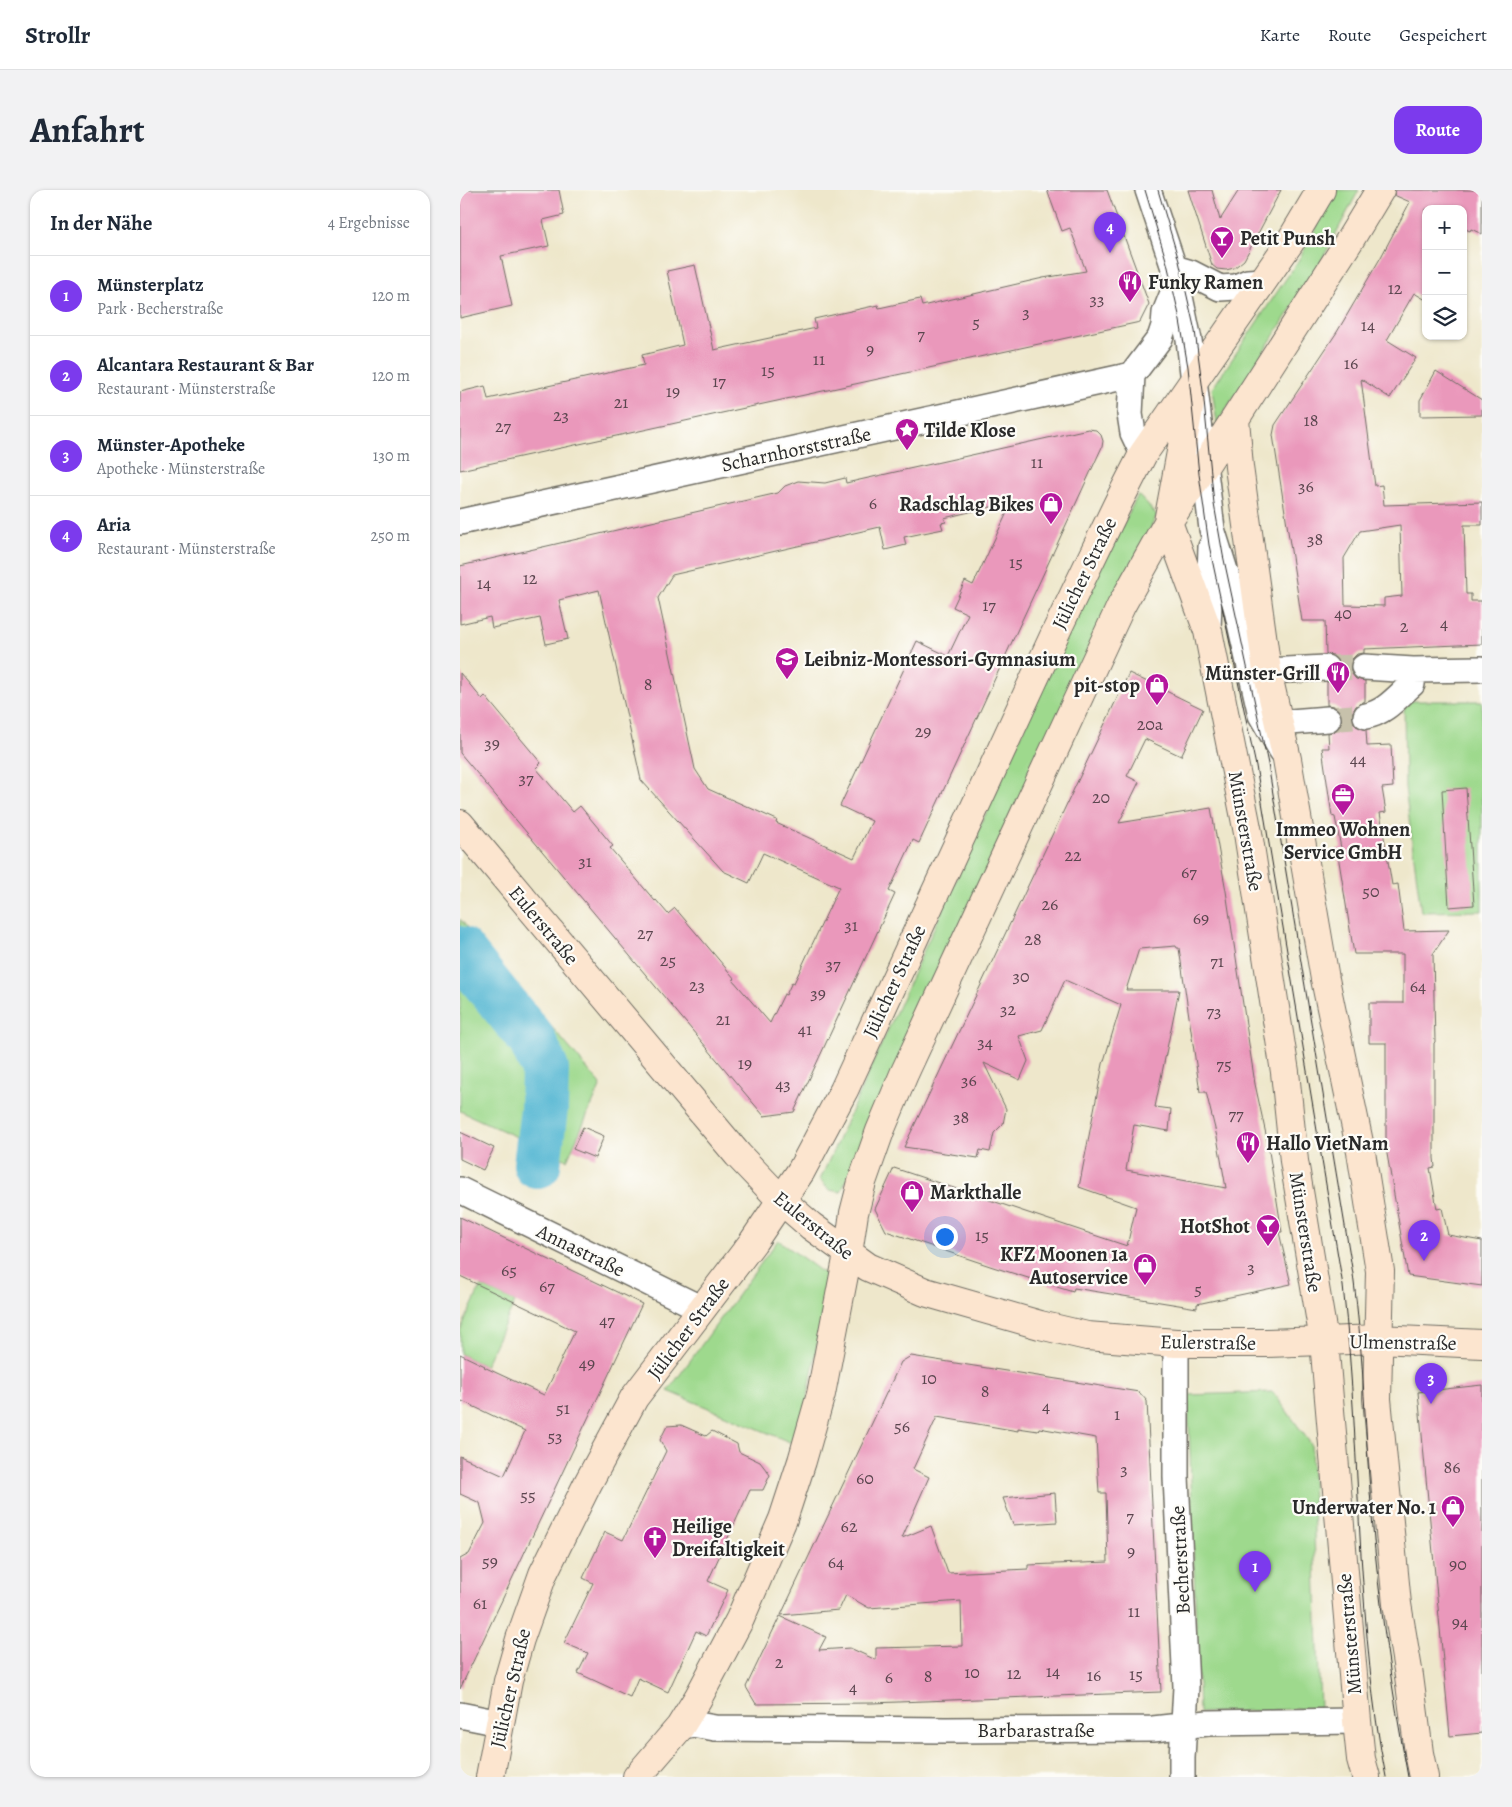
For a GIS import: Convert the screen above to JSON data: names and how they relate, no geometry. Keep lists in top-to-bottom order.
{
  "streets": {
    "main road": [
      "Jülicher Straße",
      "Münsterstraße",
      "Eulerstraße",
      "Ulmenstraße"
    ],
    "street": [
      "Scharnhorststraße",
      "Annastraße",
      "Becherstraße",
      "Barbarastraße"
    ]
  },
  "crossings": [
    ["Jülicher Straße", "Münsterstraße"],
    ["Jülicher Straße", "Eulerstraße"],
    ["Jülicher Straße", "Annastraße"],
    ["Münsterstraße", "Eulerstraße"],
    ["Münsterstraße", "Ulmenstraße"],
    ["Münsterstraße", "Barbarastraße"],
    ["Eulerstraße", "Ulmenstraße"],
    ["Eulerstraße", "Becherstraße"],
    ["Becherstraße", "Barbarastraße"]
  ],
  "places": {
    "bar": ["Petit Punsh", "HotShot"],
    "restaurant": ["Funky Ramen", "Münster-Grill", "Hallo VietNam"],
    "place": ["Tilde Klose"],
    "shop": [
      "Radschlag Bikes",
      "pit-stop",
      "Markthalle",
      "KFZ Moonen 1a Autoservice",
      "Underwater No. 1"
    ],
    "school or university": ["Leibniz-Montessori-Gymnasium"],
    "office": ["Immeo Wohnen Service GmbH"],
    "church": ["Heilige Dreifaltigkeit"]
  },
  "house_numbers": [
    "12",
    "33",
    "3",
    "5",
    "14",
    "7",
    "9",
    "11",
    "16",
    "15",
    "17",
    "19",
    "21",
    "23",
    "18",
    "27",
    "11",
    "36",
    "6",
    "38",
    "15",
    "12",
    "14",
    "17",
    "40",
    "4",
    "2",
    "8",
    "20a",
    "29",
    "39",
    "44",
    "37",
    "20",
    "22",
    "31",
    "67",
    "50",
    "26",
    "69",
    "31",
    "27",
    "28",
    "25",
    "71",
    "37",
    "30",
    "23",
    "64",
    "39",
    "32",
    "73",
    "21",
    "41",
    "34",
    "19",
    "75",
    "36",
    "43",
    "77",
    "38",
    "15",
    "3",
    "65",
    "67",
    "5",
    "47",
    "49",
    "10",
    "8",
    "4",
    "51",
    "1",
    "56",
    "53",
    "86",
    "3",
    "60",
    "55",
    "7",
    "62",
    "9",
    "59",
    "64",
    "90",
    "61",
    "11",
    "94",
    "2",
    "14",
    "10",
    "12",
    "15",
    "16",
    "8",
    "6",
    "4"
  ],
  "page": {
    "header": "Strollr",
    "nav": ["Karte", "Route", "Gespeichert"],
    "title": "Anfahrt",
    "buttons": "Route",
    "heading": ["In der Nähe", "4 Ergebnisse"],
    "map_buttons": ["+", "−"],
    "pins": [
      "4",
      "2",
      "3",
      "1"
    ],
    "list": [
      {
        "mark": "1",
        "name": "Münsterplatz",
        "note": "Park · Becherstraße",
        "value": "120 m"
      },
      {
        "mark": "2",
        "name": "Alcantara Restaurant & Bar",
        "note": "Restaurant · Münsterstraße",
        "value": "120 m"
      },
      {
        "mark": "3",
        "name": "Münster-Apotheke",
        "note": "Apotheke · Münsterstraße",
        "value": "130 m"
      },
      {
        "mark": "4",
        "name": "Aria",
        "note": "Restaurant · Münsterstraße",
        "value": "250 m"
      }
    ]
  }
}
